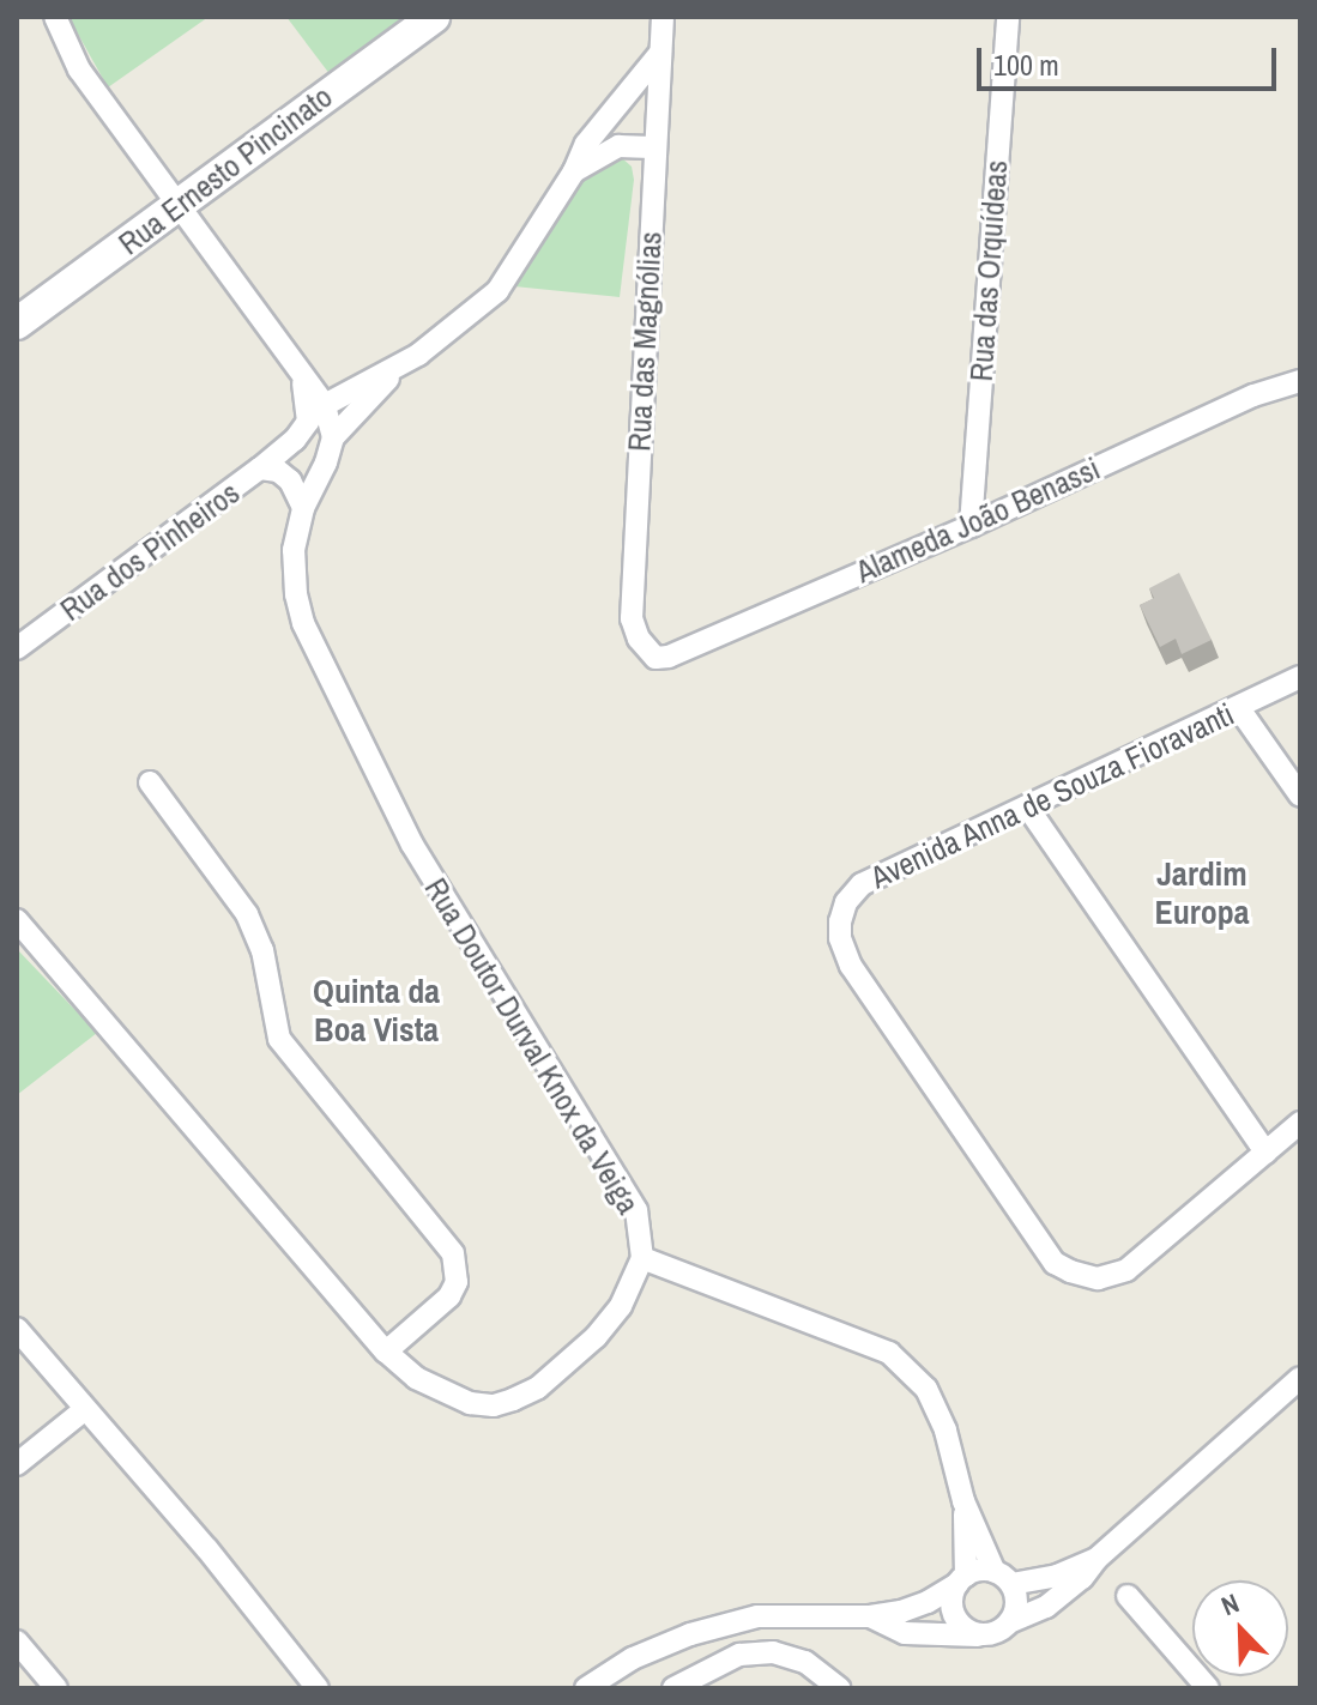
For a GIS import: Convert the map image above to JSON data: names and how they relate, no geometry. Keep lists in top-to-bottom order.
{
  "streets": {
    "street": [
      "Rua Ernesto Pincinato",
      "Rua das Orquídeas",
      "Rua das Magnólias",
      "Alameda João Benassi",
      "Rua dos Pinheiros",
      "Avenida Anna de Souza Fioravanti",
      "Rua Doutor Durval Knox da Veiga"
    ]
  },
  "crossings": [
    ["Rua das Orquídeas", "Alameda João Benassi"],
    ["Rua das Magnólias", "Alameda João Benassi"],
    ["Rua dos Pinheiros", "Rua Doutor Durval Knox da Veiga"]
  ],
  "districts": ["Jardim Europa", "Quinta da Boa Vista"],
  "scale_bar": "100 m",
  "north": "top left"
}
